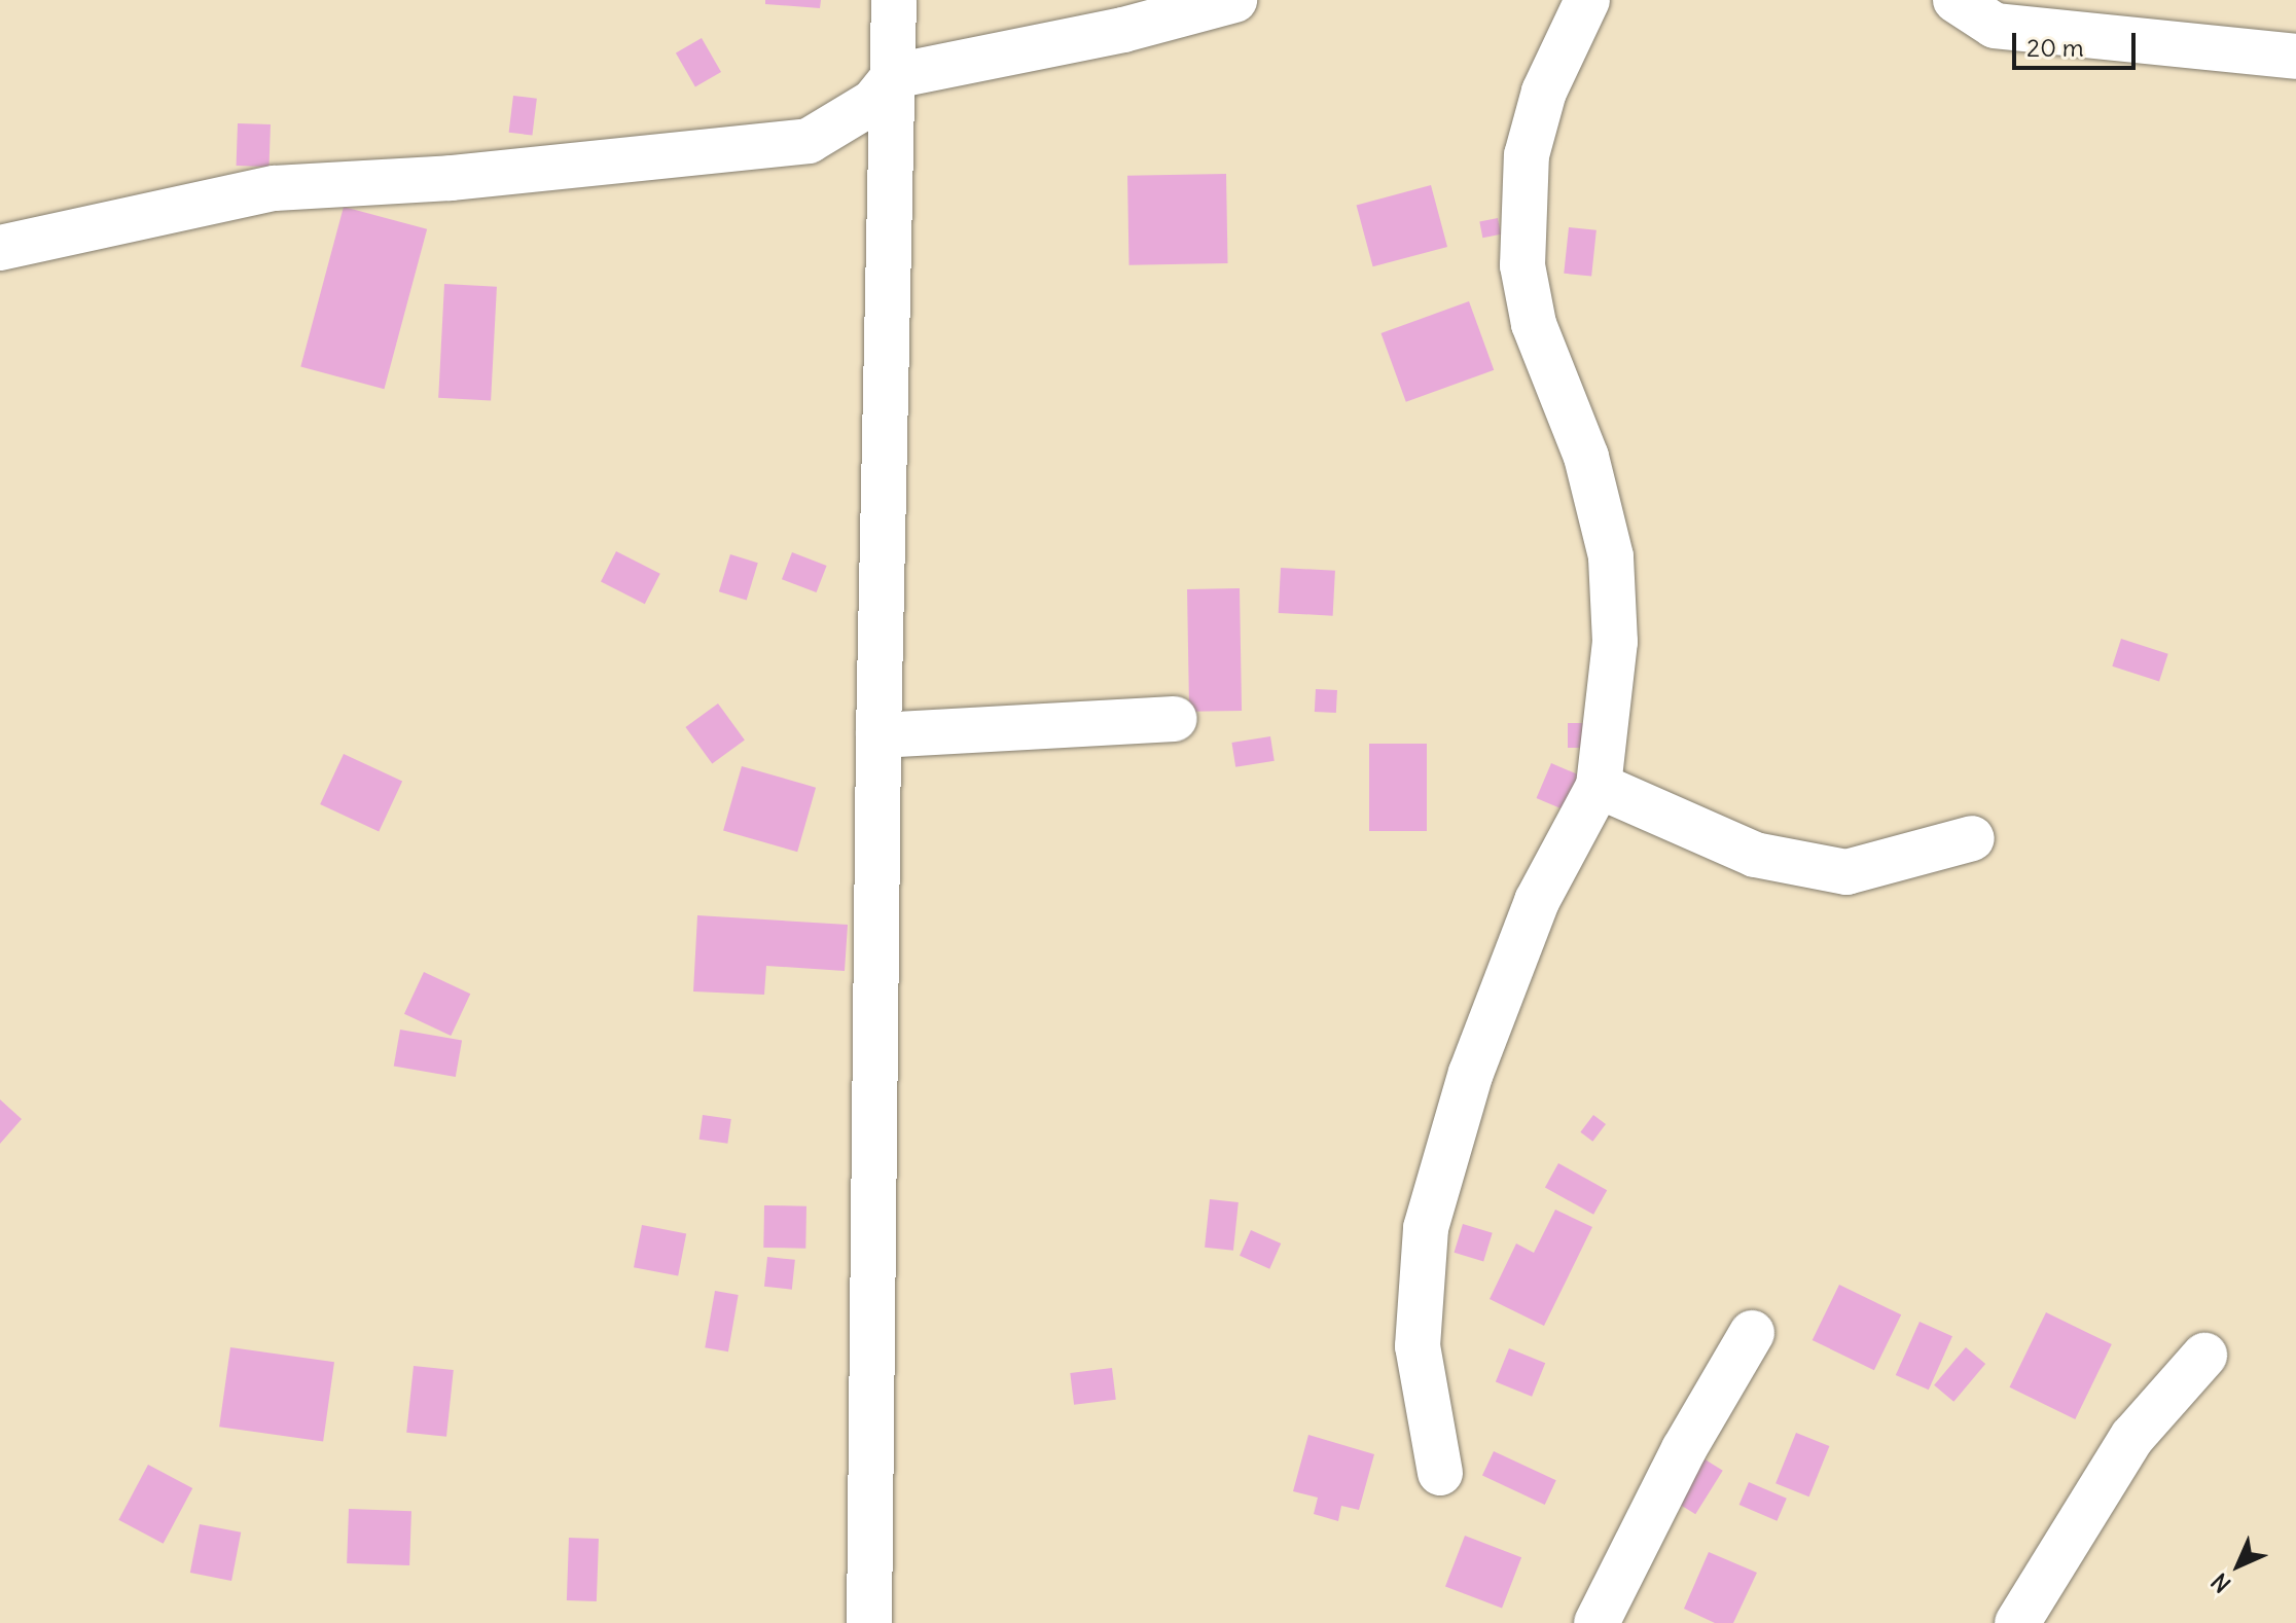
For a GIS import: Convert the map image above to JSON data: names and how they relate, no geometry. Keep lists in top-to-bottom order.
{
  "scale_bar": "20 m",
  "north": "bottom left"
}
